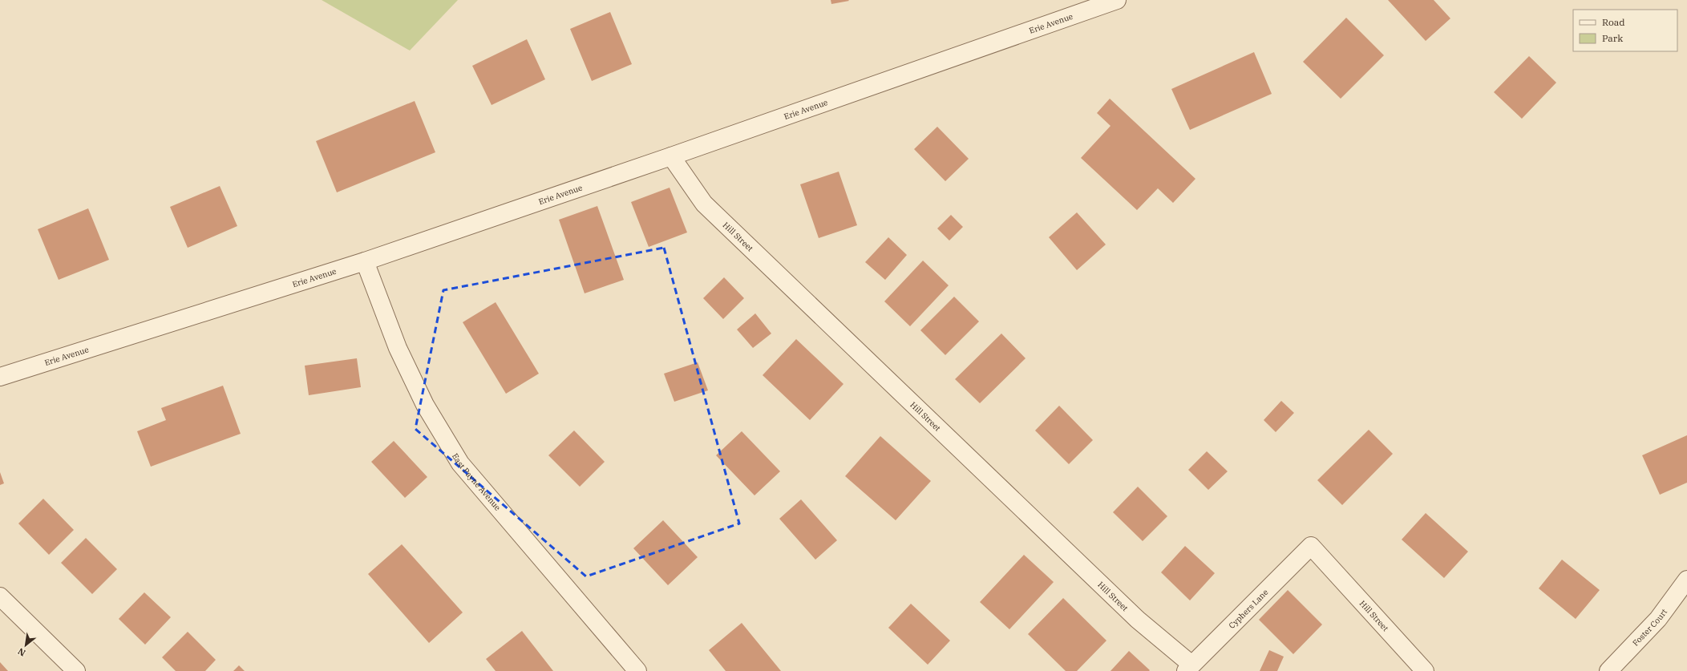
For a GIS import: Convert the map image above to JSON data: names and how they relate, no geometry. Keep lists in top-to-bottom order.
{
  "streets": {
    "street": [
      "Erie Avenue",
      "Hill Street",
      "East Payne Avenue",
      "Cyphers Lane",
      "Foster Court"
    ]
  },
  "crossings": [
    ["Erie Avenue", "Hill Street"],
    ["Erie Avenue", "East Payne Avenue"],
    ["Hill Street", "Cyphers Lane"]
  ],
  "legend": ["Road", "Park"],
  "north": "bottom left"
}
